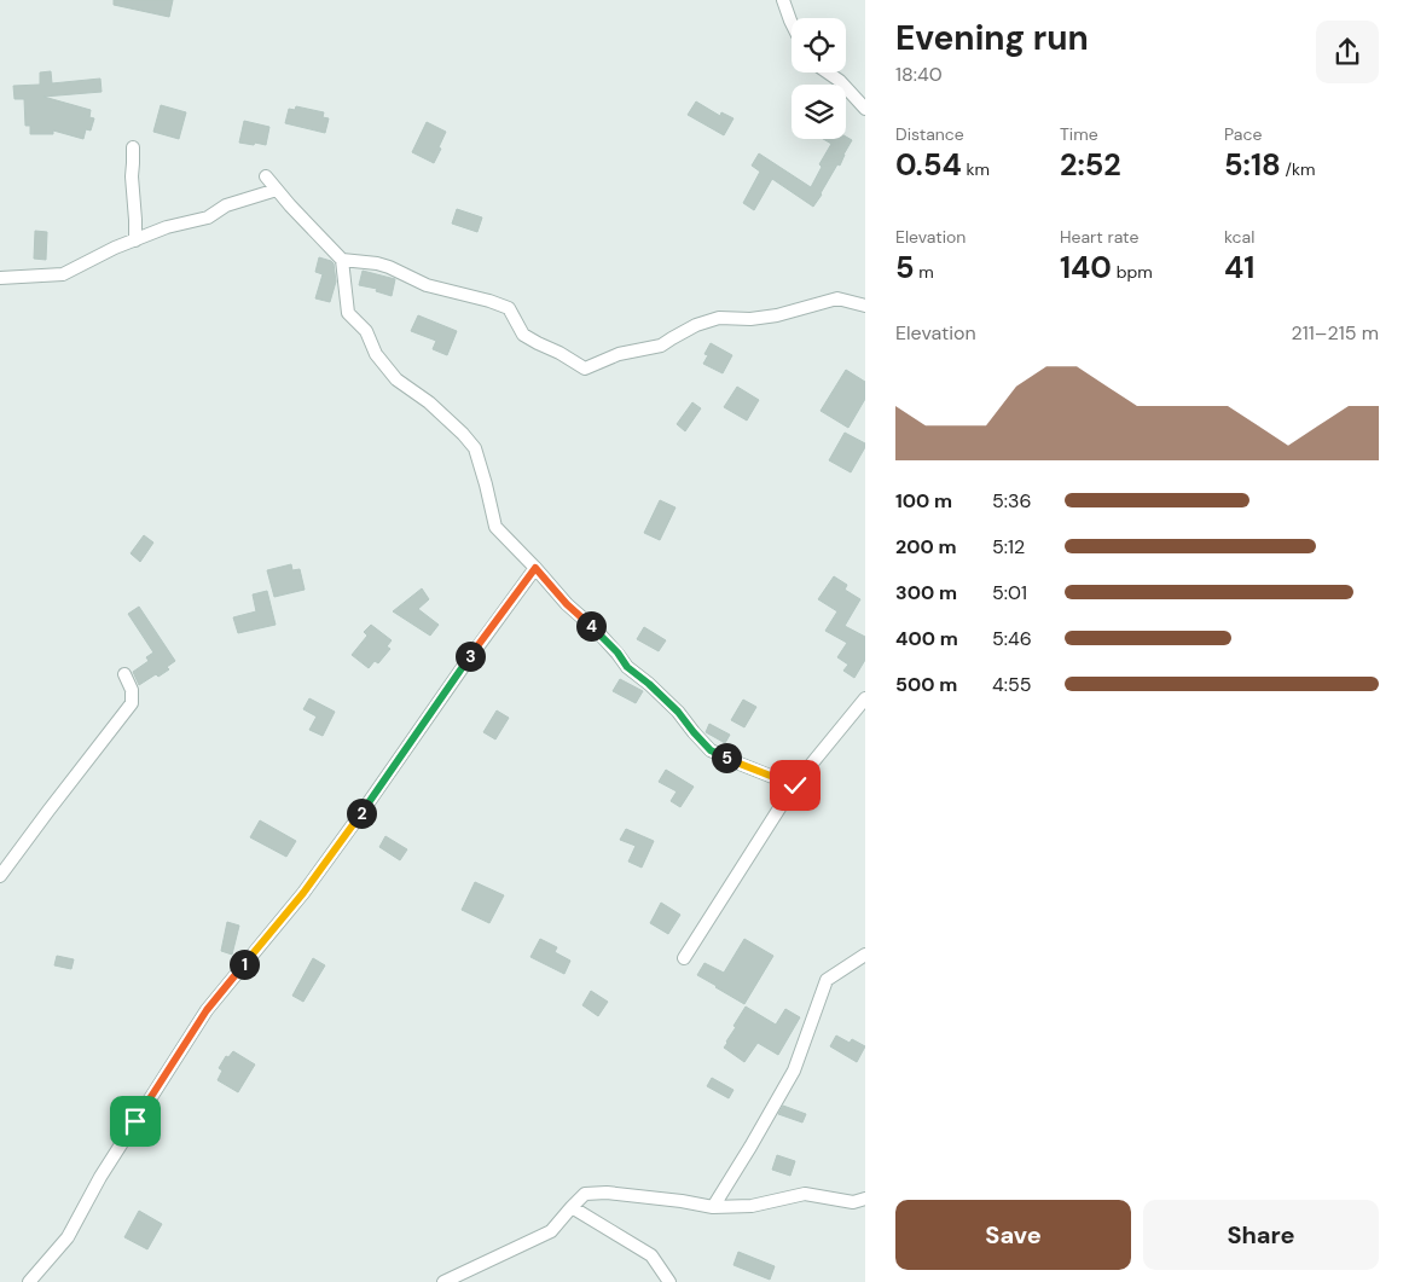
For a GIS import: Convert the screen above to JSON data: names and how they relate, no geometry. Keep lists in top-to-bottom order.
{
  "page": {
    "heading": ["Evening run", "18:40"],
    "stats": [
      ["Distance", "0.54 km"],
      ["Time", "2:52"],
      ["Pace", "5:18 /km"],
      ["Elevation", "5 m"],
      ["Heart rate", "140 bpm"],
      ["kcal", "41"]
    ],
    "chart": ["Elevation", "211–215 m"],
    "list": [
      {
        "name": "100 m",
        "note": "5:36"
      },
      {
        "name": "200 m",
        "note": "5:12"
      },
      {
        "name": "300 m",
        "note": "5:01"
      },
      {
        "name": "400 m",
        "note": "5:46"
      },
      {
        "name": "500 m",
        "note": "4:55"
      }
    ],
    "pins": [
      "4",
      "3",
      "5",
      "2",
      "1"
    ],
    "buttons": ["Save", "Share"]
  }
}
